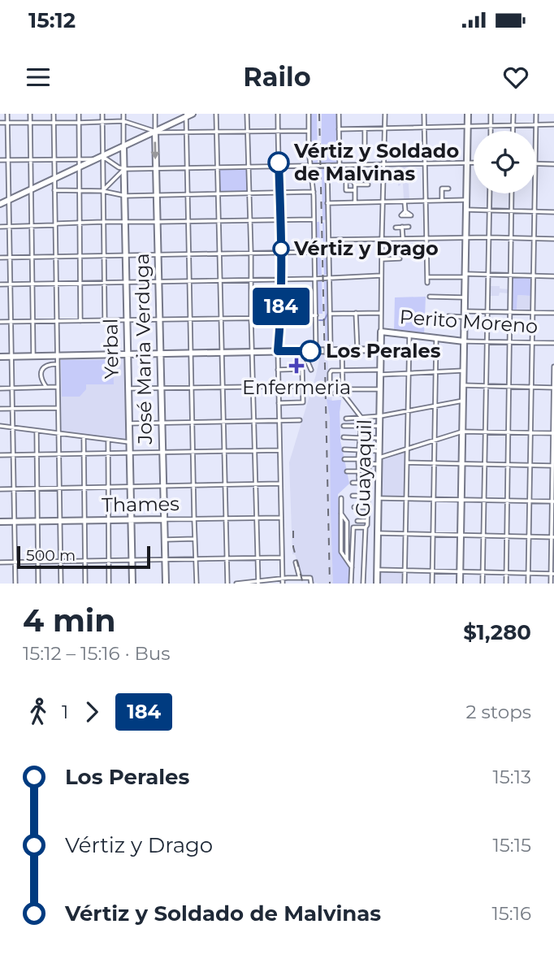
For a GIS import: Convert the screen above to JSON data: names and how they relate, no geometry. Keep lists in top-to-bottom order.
{
  "streets": {
    "street": [
      "Perito Moreno",
      "Yerbal",
      "José Maria Verduga",
      "Guayaquil",
      "Thames"
    ]
  },
  "crossings": [
    ["Perito Moreno", "Yerbal"],
    ["Perito Moreno", "José Maria Verduga"],
    ["Perito Moreno", "Guayaquil"],
    ["Yerbal", "Thames"],
    ["José Maria Verduga", "Thames"]
  ],
  "places": {
    "other": ["Vértiz y Soldado de Malvinas", "Vértiz y Drago", "Los Perales"],
    "health": ["Enfermeria"]
  },
  "lines": ["bus line 184"],
  "scale_bar": "500 m",
  "page": {
    "status": "15:12",
    "header": "Railo",
    "on_map": "184",
    "scale": "500 m",
    "heading": ["4 min", "15:12 – 15:16 · Bus", "$1,280"],
    "legs": ["1", "184", "2 stops"],
    "list": [
      {
        "name": "Los Perales",
        "value": "15:13"
      },
      {
        "name": "Vértiz y Drago",
        "value": "15:15"
      },
      {
        "name": "Vértiz y Soldado de Malvinas",
        "value": "15:16"
      }
    ]
  }
}
